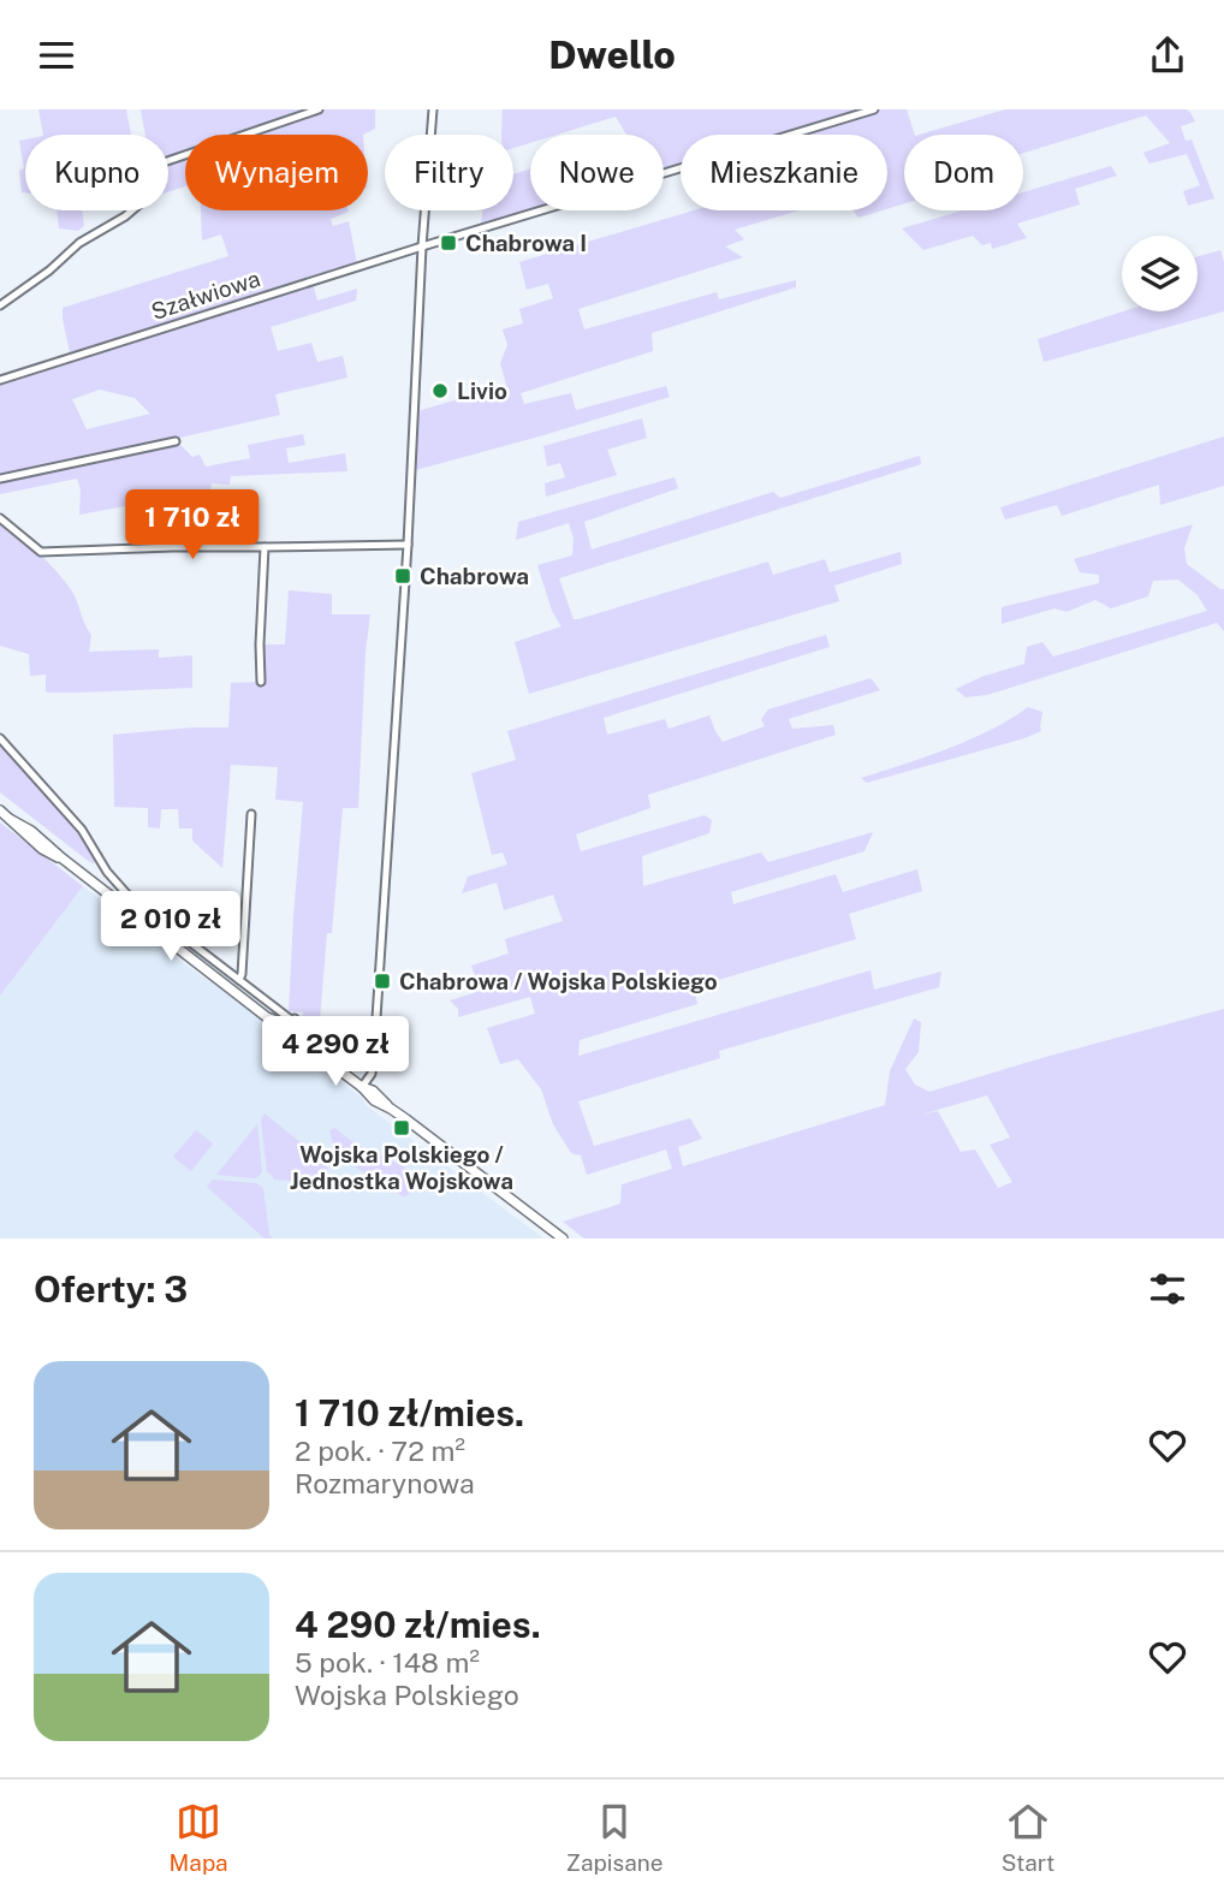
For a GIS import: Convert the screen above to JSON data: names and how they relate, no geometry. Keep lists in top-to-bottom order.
{
  "streets": {
    "street": ["Szałwiowa"]
  },
  "places": {
    "transit": [
      "Chabrowa I",
      "Chabrowa",
      "Chabrowa / Wojska Polskiego",
      "Wojska Polskiego / Jednostka Wojskowa"
    ],
    "other": ["Livio"]
  },
  "page": {
    "header": "Dwello",
    "chip": [
      "Kupno",
      "Wynajem",
      "Filtry",
      "Nowe",
      "Mieszkanie",
      "Dom"
    ],
    "price": ["1 710 zł", "2 010 zł", "4 290 zł"],
    "heading": "Oferty: 3",
    "list": [
      {
        "name": "1 710 zł/mies.",
        "note": "2 pok. · 72 m² · Rozmarynowa"
      },
      {
        "name": "4 290 zł/mies.",
        "note": "5 pok. · 148 m² · Wojska Polskiego"
      }
    ],
    "tabs": ["Mapa", "Zapisane", "Start"]
  }
}
